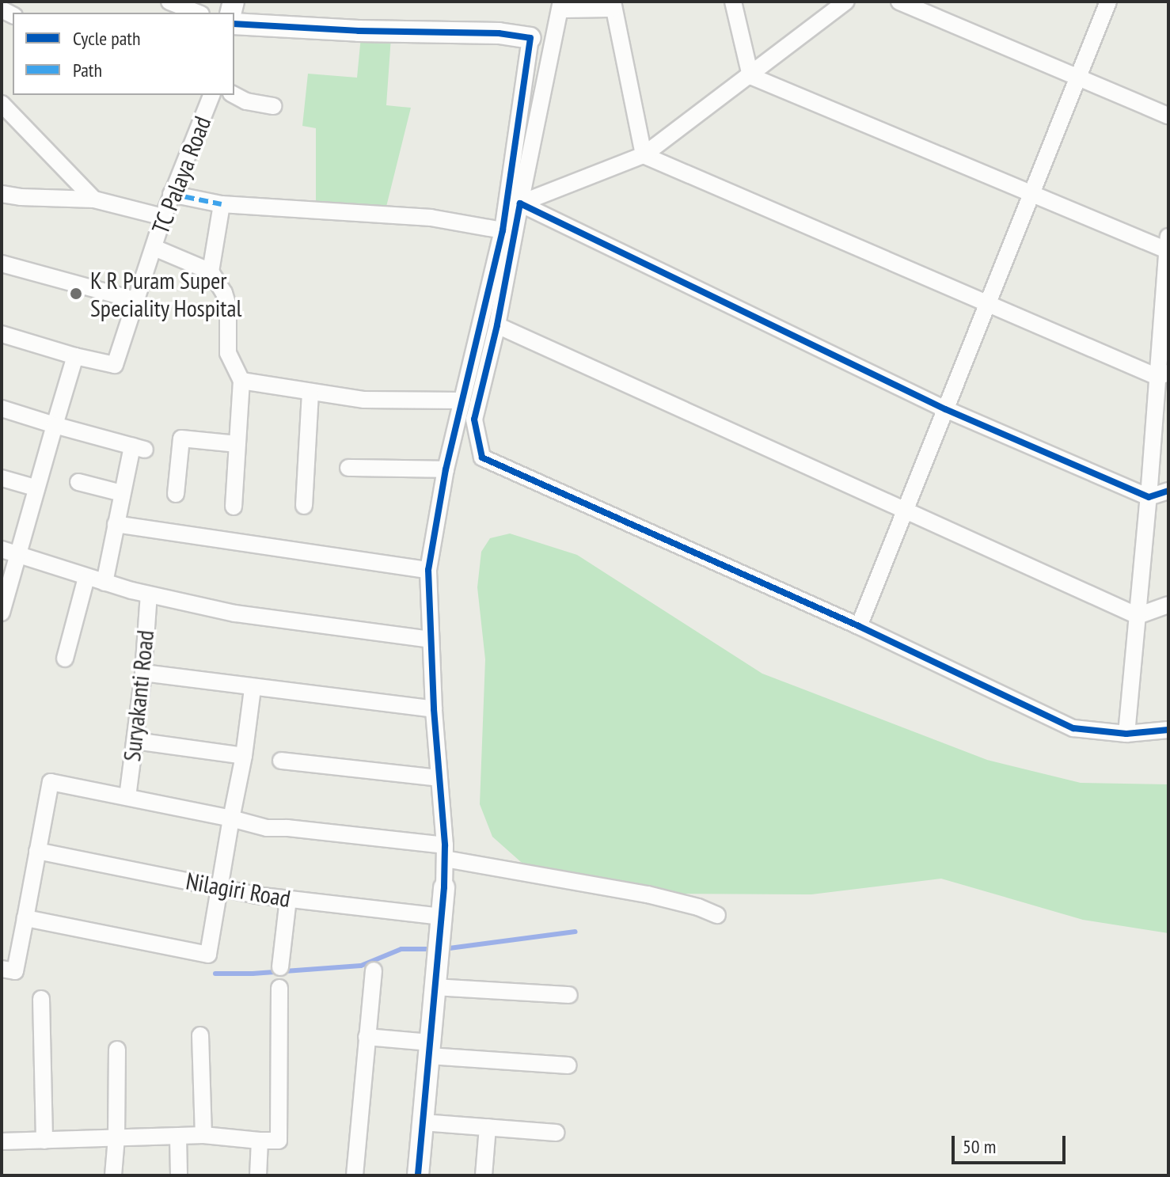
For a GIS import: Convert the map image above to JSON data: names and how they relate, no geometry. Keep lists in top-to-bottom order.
{
  "streets": {
    "street": ["TC Palaya Road", "Suryakanti Road", "Nilagiri Road"]
  },
  "places": ["K R Puram Super Speciality Hospital"],
  "legend": ["Cycle path", "Path"],
  "scale_bar": "50 m"
}
